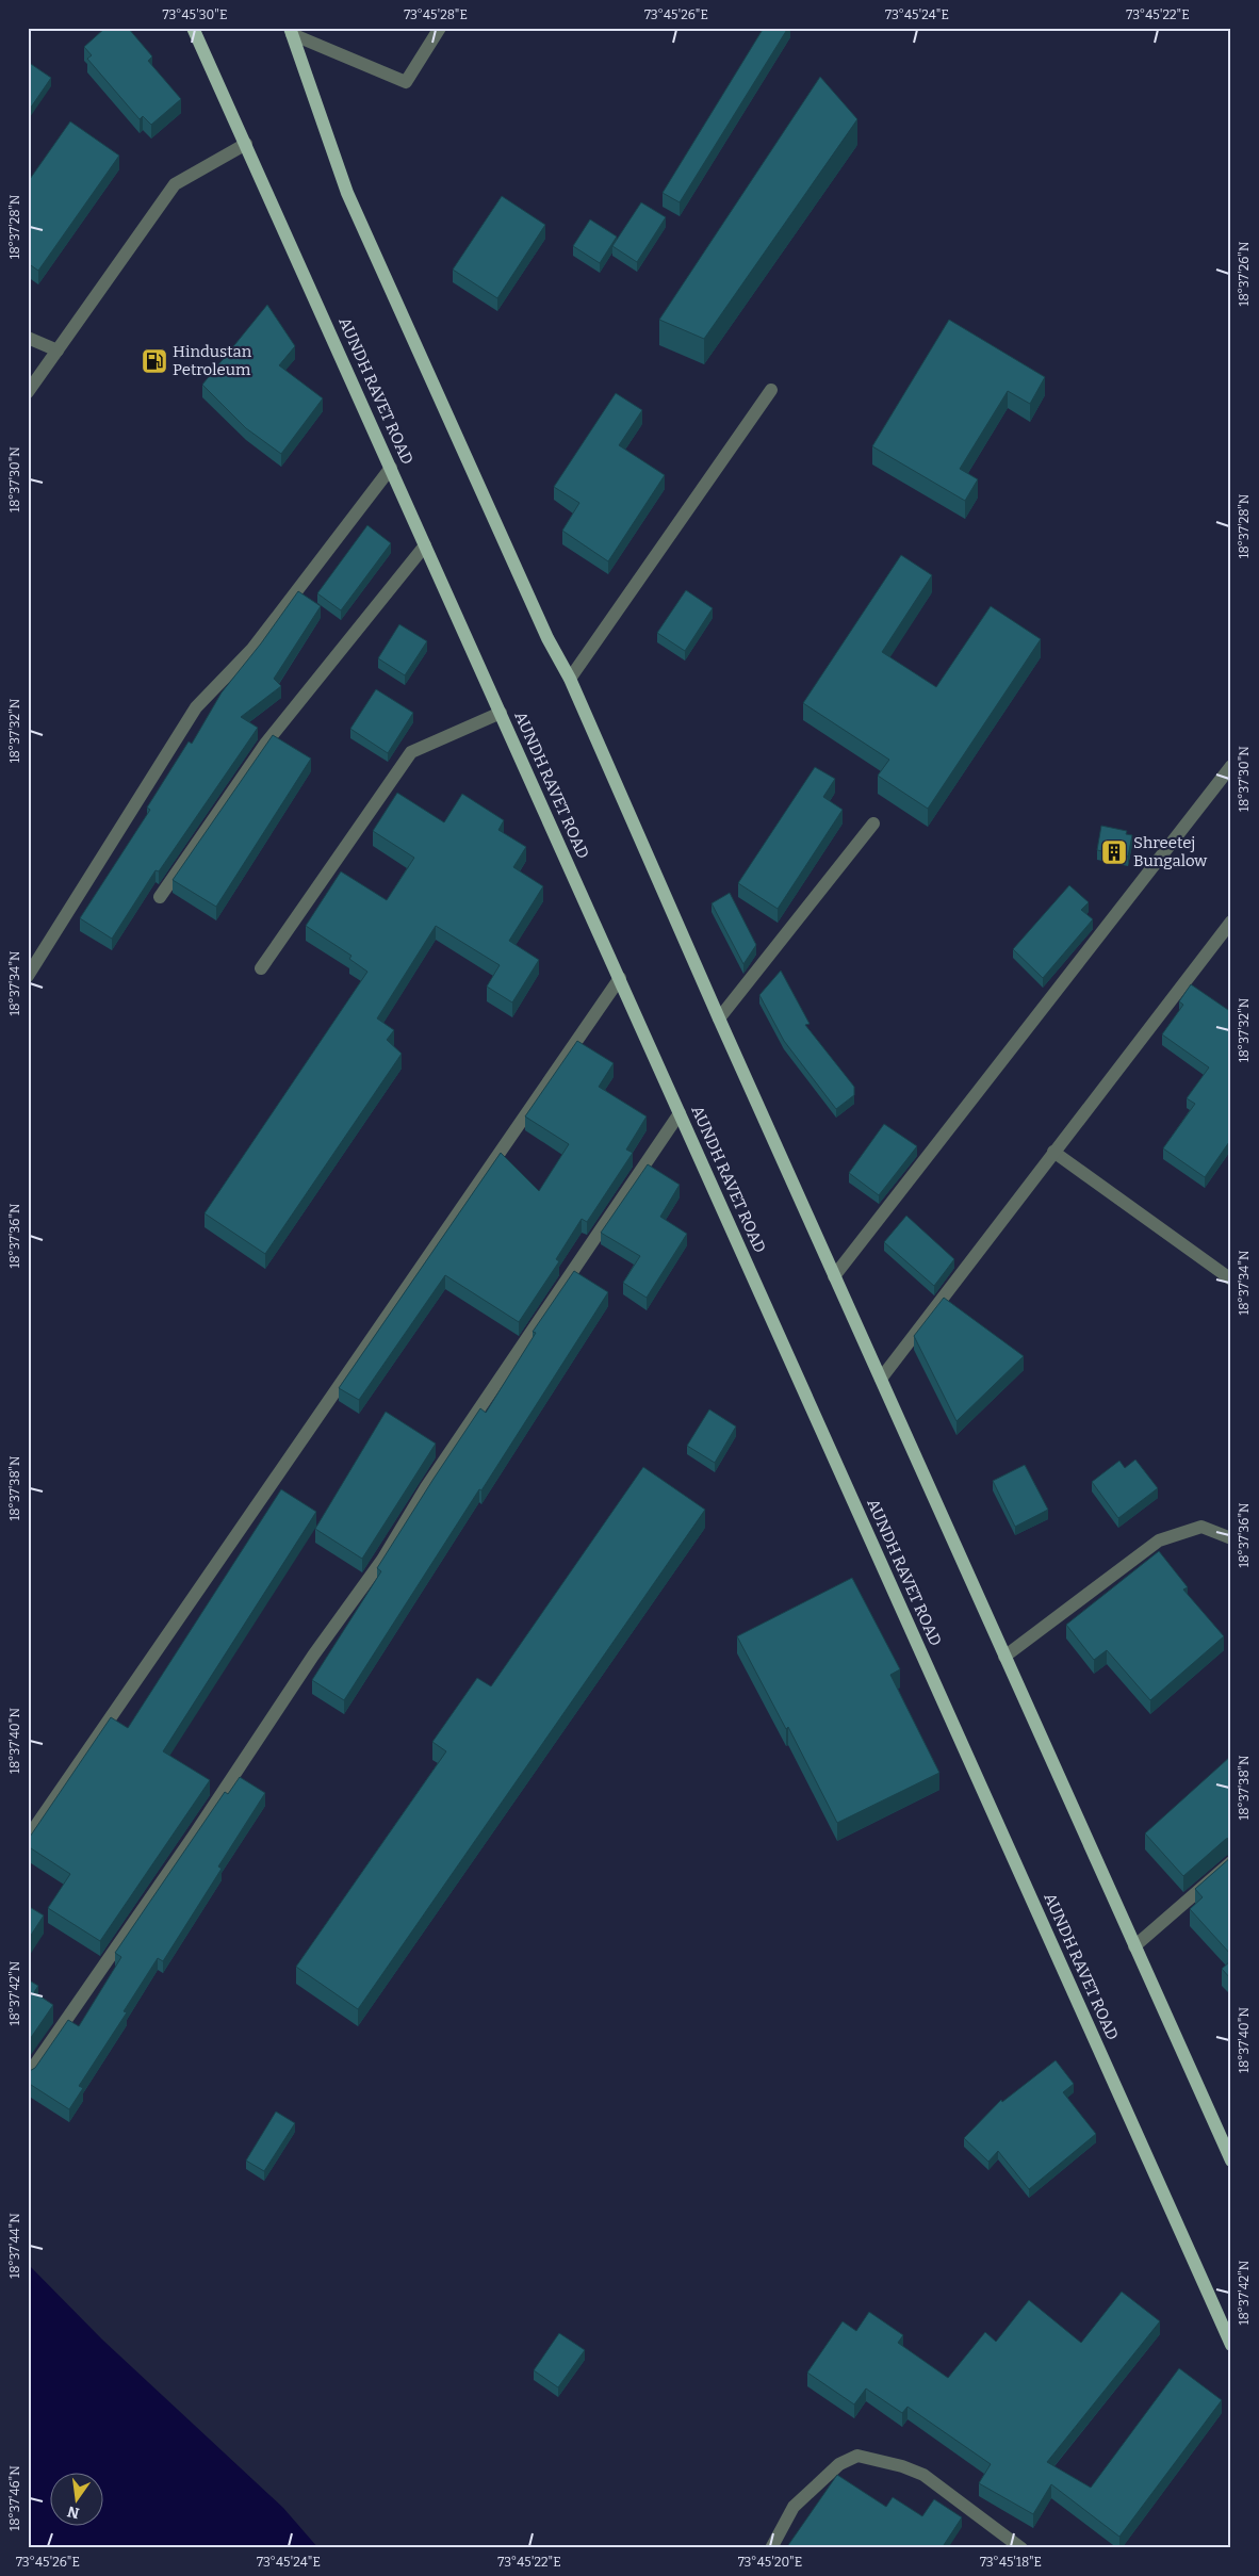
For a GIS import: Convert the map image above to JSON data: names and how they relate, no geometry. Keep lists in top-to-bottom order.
{
  "streets": {
    "main road": ["AUNDH RAVET ROAD"]
  },
  "places": {
    "fuel station": ["Hindustan Petroleum"],
    "building": ["Shreetej Bungalow"]
  },
  "north": "bottom",
  "coordinates": [
    "73°45'30\"E",
    "73°45'28\"E",
    "73°45'26\"E",
    "73°45'24\"E",
    "73°45'22\"E",
    "18°37'28\"N",
    "18°37'26\"N",
    "18°37'30\"N",
    "18°37'32\"N",
    "18°37'34\"N",
    "18°37'36\"N",
    "18°37'38\"N",
    "18°37'40\"N",
    "18°37'42\"N",
    "18°37'44\"N",
    "18°37'46\"N",
    "73°45'20\"E",
    "73°45'18\"E"
  ]
}
